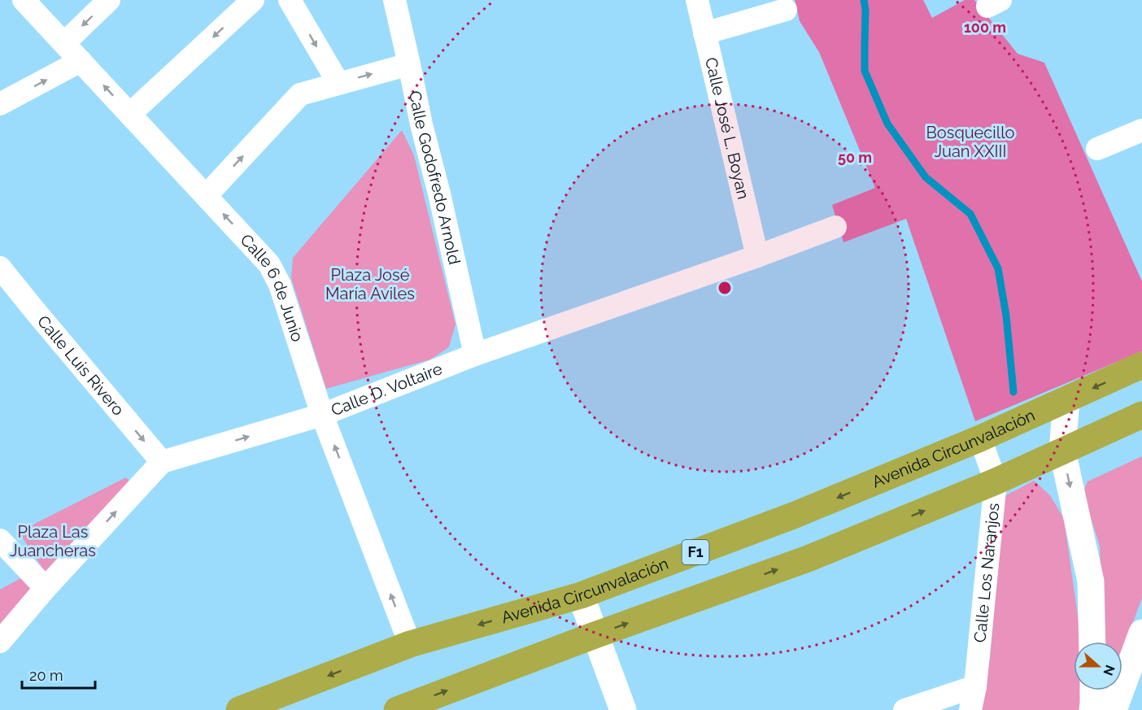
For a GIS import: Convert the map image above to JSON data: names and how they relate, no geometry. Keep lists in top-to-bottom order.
{
  "streets": {
    "highway": ["Avenida Circunvalación", "F1"],
    "street": [
      "Calle José L. Boyan",
      "Calle Godofredo Arnold",
      "Calle 6 de Junio",
      "Calle Luis Rivero",
      "Calle D. Voltaire",
      "Calle Los Naranjos"
    ]
  },
  "crossings": [
    ["Calle José L. Boyan", "Calle D. Voltaire"],
    ["Calle Godofredo Arnold", "Calle D. Voltaire"],
    ["Calle 6 de Junio", "Calle D. Voltaire"],
    ["Calle 6 de Junio", "Avenida Circunvalación"],
    ["Calle Luis Rivero", "Calle D. Voltaire"],
    ["Avenida Circunvalación", "Calle Los Naranjos"]
  ],
  "one_way": ["Calle 6 de Junio", "Calle Luis Rivero"],
  "parks": ["Bosquecillo Juan XXIII", "Plaza José María Aviles", "Plaza Las Juancheras"],
  "scale_bar": "20 m",
  "north": "right",
  "rings": ["100 m", "50 m"]
}
